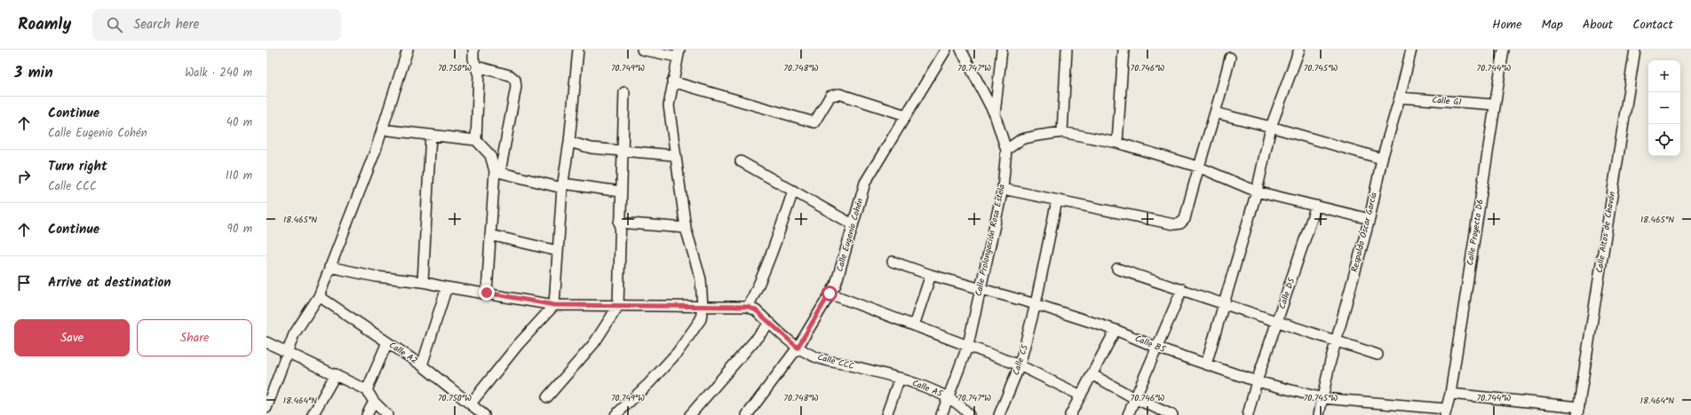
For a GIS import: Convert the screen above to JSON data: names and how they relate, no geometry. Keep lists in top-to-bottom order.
{
  "streets": {
    "street": [
      "Calle G1",
      "Respaldo Óscar García",
      "Calle Proyecto D6",
      "Calle Altos de Chavón",
      "Calle Eugenio Cohén",
      "Calle Prolongación Rosa Estela",
      "Calle D5",
      "Calle B5",
      "Calle A2",
      "Calle C5",
      "Calle CCC",
      "Calle A5"
    ]
  },
  "crossings": [
    ["Calle G1", "Respaldo Óscar García"],
    ["Calle G1", "Calle Proyecto D6"],
    ["Respaldo Óscar García", "Calle B5"],
    ["Calle Proyecto D6", "Calle B5"],
    ["Calle Eugenio Cohén", "Calle CCC"],
    ["Calle Prolongación Rosa Estela", "Calle B5"],
    ["Calle Prolongación Rosa Estela", "Calle A5"],
    ["Calle D5", "Calle B5"],
    ["Calle B5", "Calle C5"],
    ["Calle CCC", "Calle A5"]
  ],
  "page": {
    "header": "Roamly",
    "search": "Search here",
    "nav": [
      "Home",
      "Map",
      "About",
      "Contact"
    ],
    "heading": ["3 min", "Walk · 240 m"],
    "map_buttons": ["+", "−"],
    "list": [
      ["Continue", "Calle Eugenio Cohén", "40 m"],
      ["Turn right", "Calle CCC", "110 m"],
      ["Continue", "90 m"],
      "Arrive at destination"
    ],
    "buttons": ["Save", "Share"]
  },
  "coordinates": [
    "70.750°W",
    "70.749°W",
    "70.748°W",
    "70.747°W",
    "70.746°W",
    "70.745°W",
    "70.744°W",
    "18.465°N",
    "18.464°N"
  ]
}
